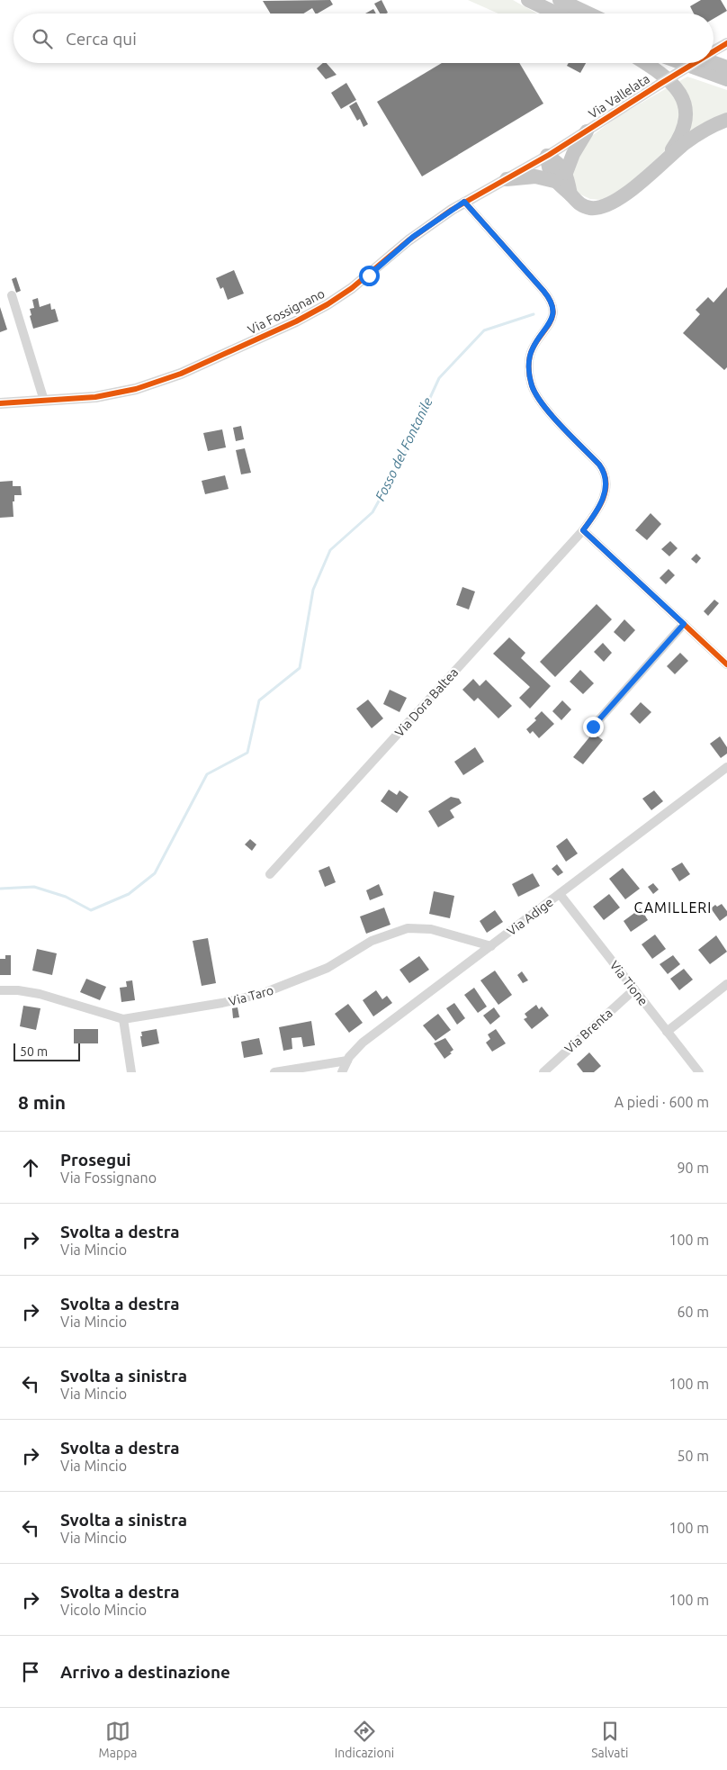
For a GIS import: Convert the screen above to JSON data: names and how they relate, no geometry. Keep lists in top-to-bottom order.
{
  "streets": {
    "street": [
      "Via Vallelata",
      "Via Fossignano",
      "Via Dora Baltea",
      "Via Adige",
      "Via Tione",
      "Via Taro",
      "Via Brenta"
    ]
  },
  "crossings": [
    ["Via Vallelata", "Via Fossignano"],
    ["Via Fossignano", "Via Dora Baltea"],
    ["Via Adige", "Via Tione"],
    ["Via Adige", "Via Taro"],
    ["Via Tione", "Via Brenta"]
  ],
  "districts": ["CAMILLERI"],
  "water": ["Fosso del Fontanile"],
  "scale_bar": "50 m",
  "page": {
    "search": "Cerca qui",
    "scale": "50 m",
    "heading": ["8 min", "A piedi · 600 m"],
    "list": [
      ["Prosegui", "Via Fossignano", "90 m"],
      ["Svolta a destra", "Via Mincio", "100 m"],
      ["Svolta a destra", "Via Mincio", "60 m"],
      ["Svolta a sinistra", "Via Mincio", "100 m"],
      ["Svolta a destra", "Via Mincio", "50 m"],
      ["Svolta a sinistra", "Via Mincio", "100 m"],
      ["Svolta a destra", "Vicolo Mincio", "100 m"],
      "Arrivo a destinazione"
    ],
    "nav": ["Mappa", "Indicazioni", "Salvati"]
  }
}
